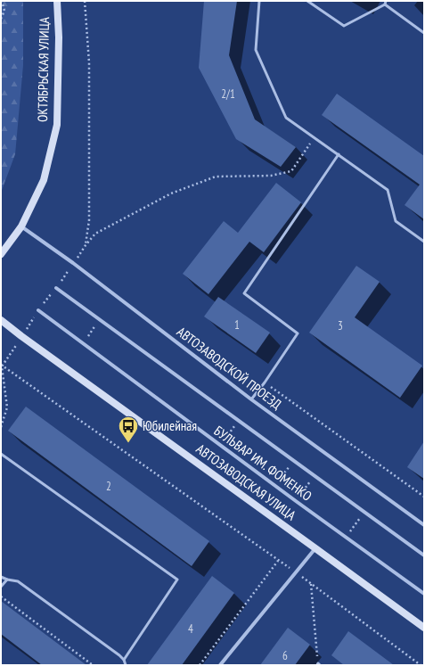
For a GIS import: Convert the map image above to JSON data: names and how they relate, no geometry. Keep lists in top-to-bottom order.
{
  "streets": {
    "street": [
      "ОКТЯБРЬСКАЯ УЛИЦА",
      "АВТОЗАВОДСКОЙ ПРОЕЗД",
      "БУЛЬВАР ИМ. ФОМЕНКО",
      "АВТОЗАВОДСКАЯ УЛИЦА"
    ]
  },
  "crossings": [
    ["ОКТЯБРЬСКАЯ УЛИЦА", "АВТОЗАВОДСКОЙ ПРОЕЗД"]
  ],
  "places": {
    "bus stop": ["Юбилейная"]
  },
  "house_numbers": [
    "2/1",
    "1",
    "3",
    "2",
    "4",
    "6"
  ]
}
